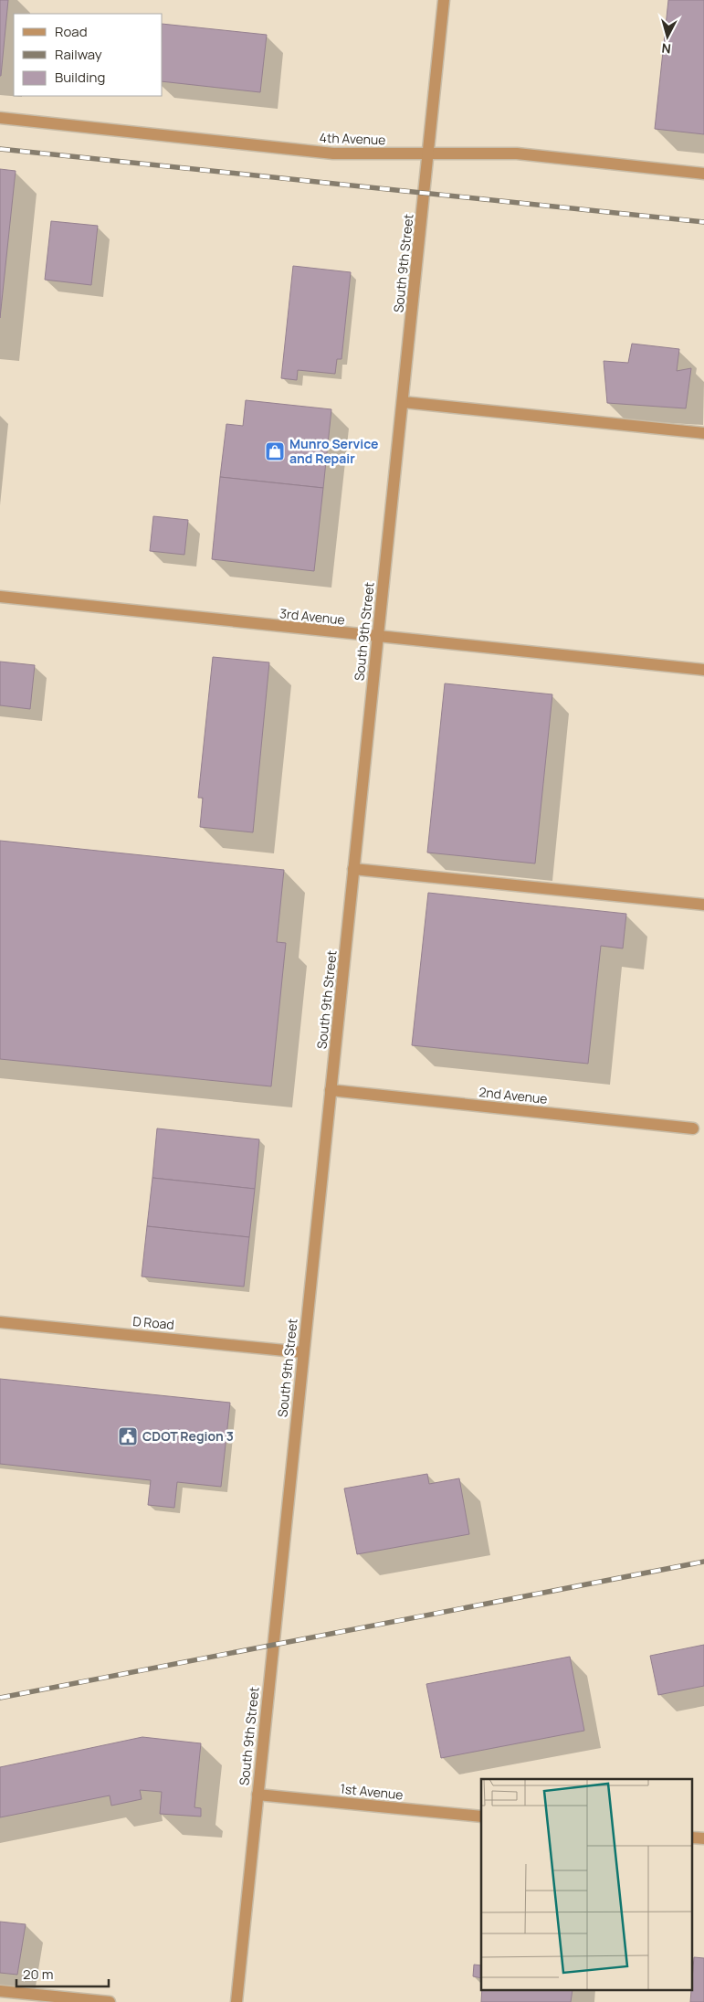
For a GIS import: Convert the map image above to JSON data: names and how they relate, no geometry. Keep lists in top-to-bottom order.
{
  "streets": {
    "street": [
      "4th Avenue",
      "South 9th Street",
      "3rd Avenue",
      "2nd Avenue",
      "D Road",
      "1st Avenue"
    ]
  },
  "crossings": [
    ["4th Avenue", "South 9th Street"],
    ["South 9th Street", "3rd Avenue"],
    ["South 9th Street", "2nd Avenue"],
    ["South 9th Street", "D Road"],
    ["South 9th Street", "1st Avenue"]
  ],
  "places": {
    "shop": ["Munro Service and Repair"],
    "public building": ["CDOT Region 3"]
  },
  "legend": ["Road", "Railway", "Building"],
  "scale_bar": "20 m",
  "north": "bottom"
}
